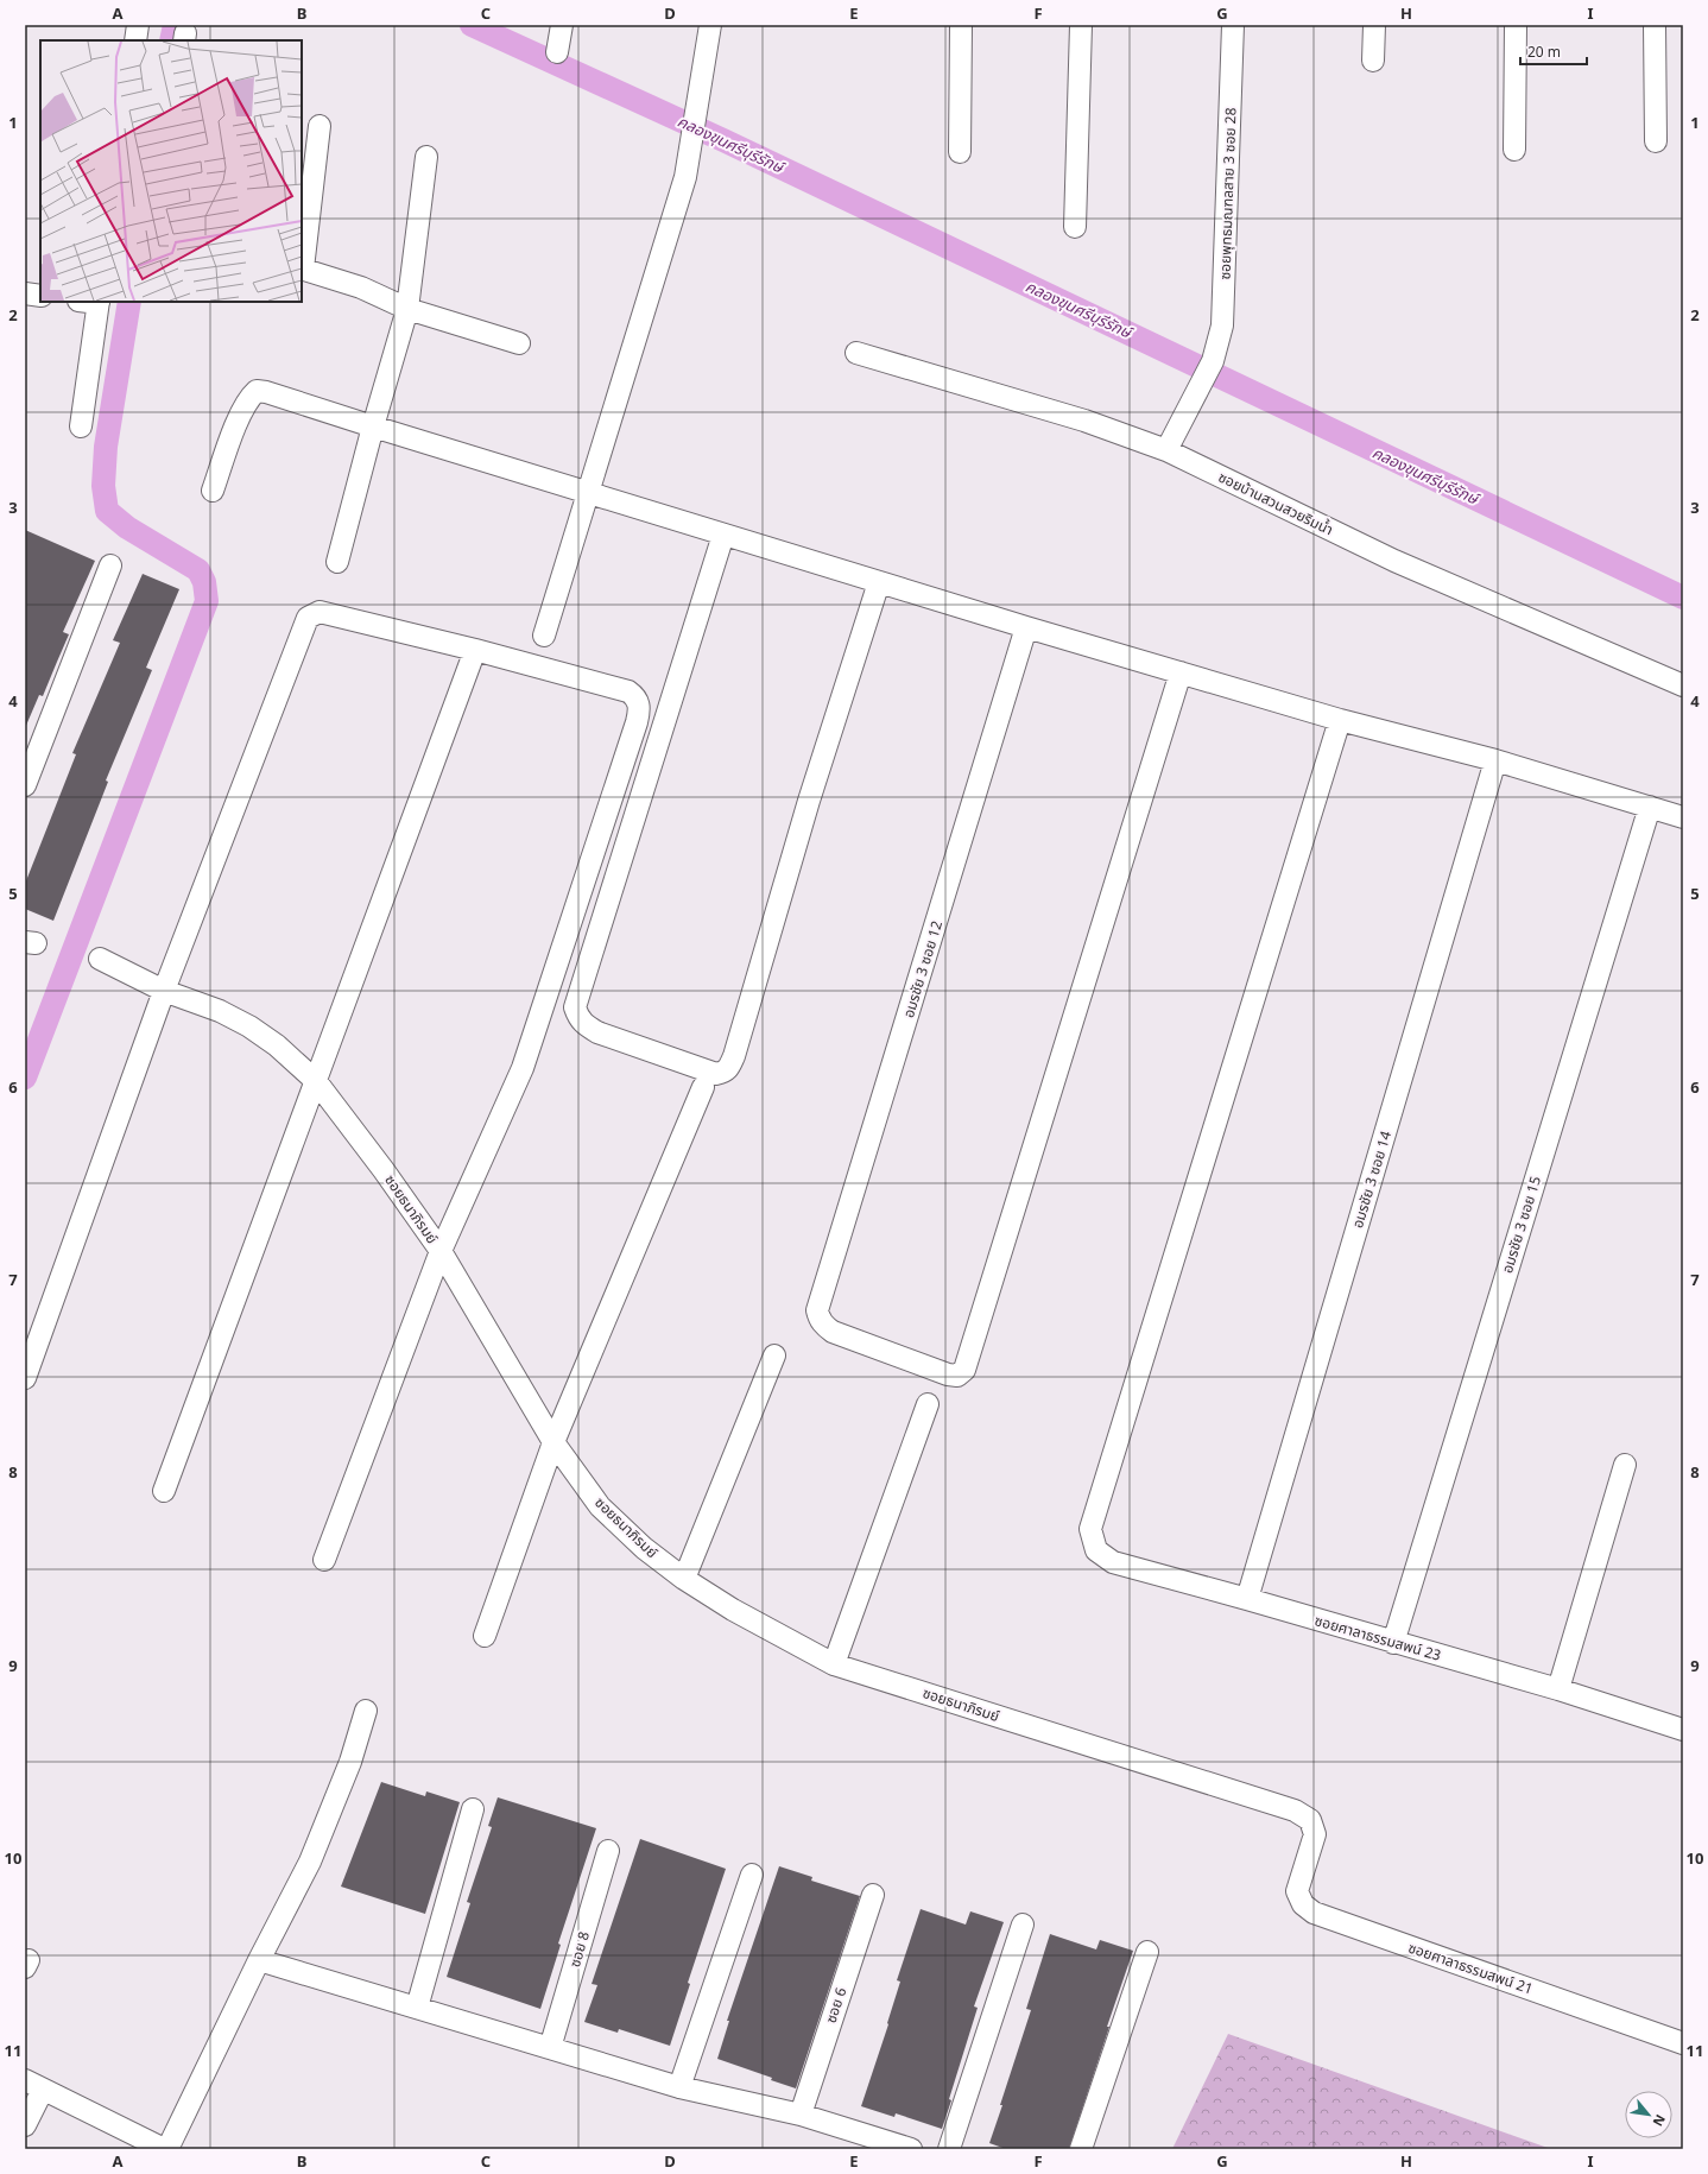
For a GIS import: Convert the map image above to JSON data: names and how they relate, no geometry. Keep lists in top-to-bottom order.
{
  "streets": {
    "street": [
      "ซอยพุทธมณฑลสาย 3 ซอย 28",
      "ซอยบ้านสวนสวยริมน้ำ",
      "อมรชัย 3 ซอย 12",
      "อมรชัย 3 ซอย 14",
      "ซอยธนาภิรมย์",
      "อมรชัย 3 ซอย 15",
      "ซอยศาลาธรรมสพน์ 23",
      "ซอย 8",
      "ซอยศาลาธรรมสพน์ 21",
      "ซอย 6"
    ]
  },
  "crossings": [
    ["ซอยพุทธมณฑลสาย 3 ซอย 28", "ซอยบ้านสวนสวยริมน้ำ"],
    ["อมรชัย 3 ซอย 14", "ซอยศาลาธรรมสพน์ 23"],
    ["ซอยธนาภิรมย์", "ซอยศาลาธรรมสพน์ 21"],
    ["อมรชัย 3 ซอย 15", "ซอยศาลาธรรมสพน์ 23"]
  ],
  "water": ["คลองขุนศรีบุรีรักษ์"],
  "scale_bar": "20 m",
  "north": "bottom right",
  "grid": {
    "columns": [
      "A",
      "B",
      "C",
      "D",
      "E",
      "F",
      "G",
      "H",
      "I"
    ],
    "rows": [
      "1",
      "2",
      "3",
      "4",
      "5",
      "6",
      "7",
      "8",
      "9",
      "10",
      "11"
    ]
  }
}
